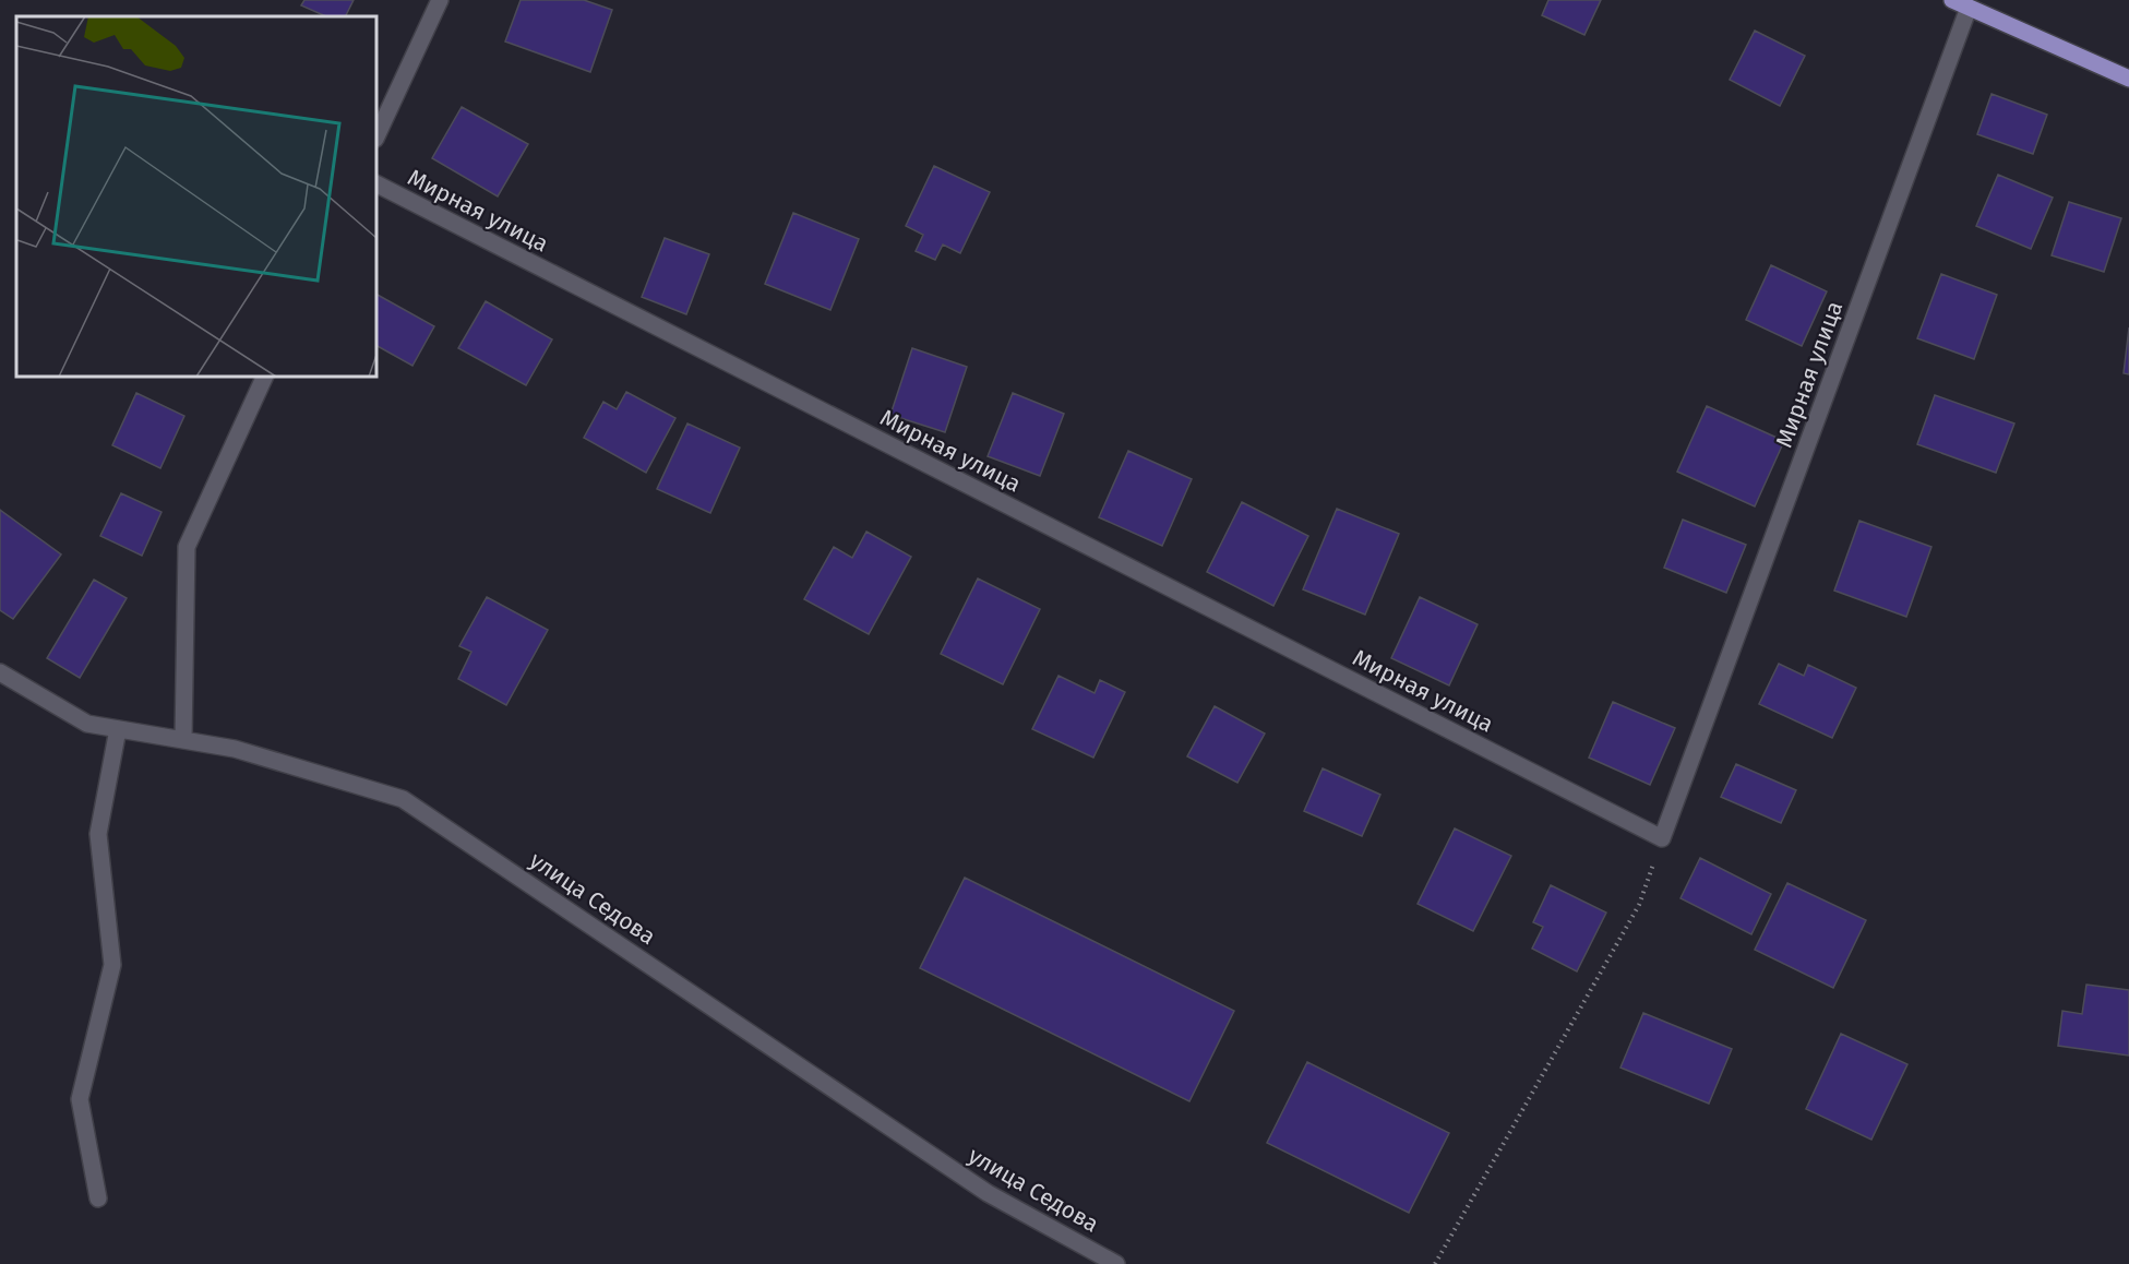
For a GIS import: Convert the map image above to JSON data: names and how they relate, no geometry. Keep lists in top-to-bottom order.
{
  "streets": {
    "street": ["Мирная улица", "улица Седова"]
  }
}
